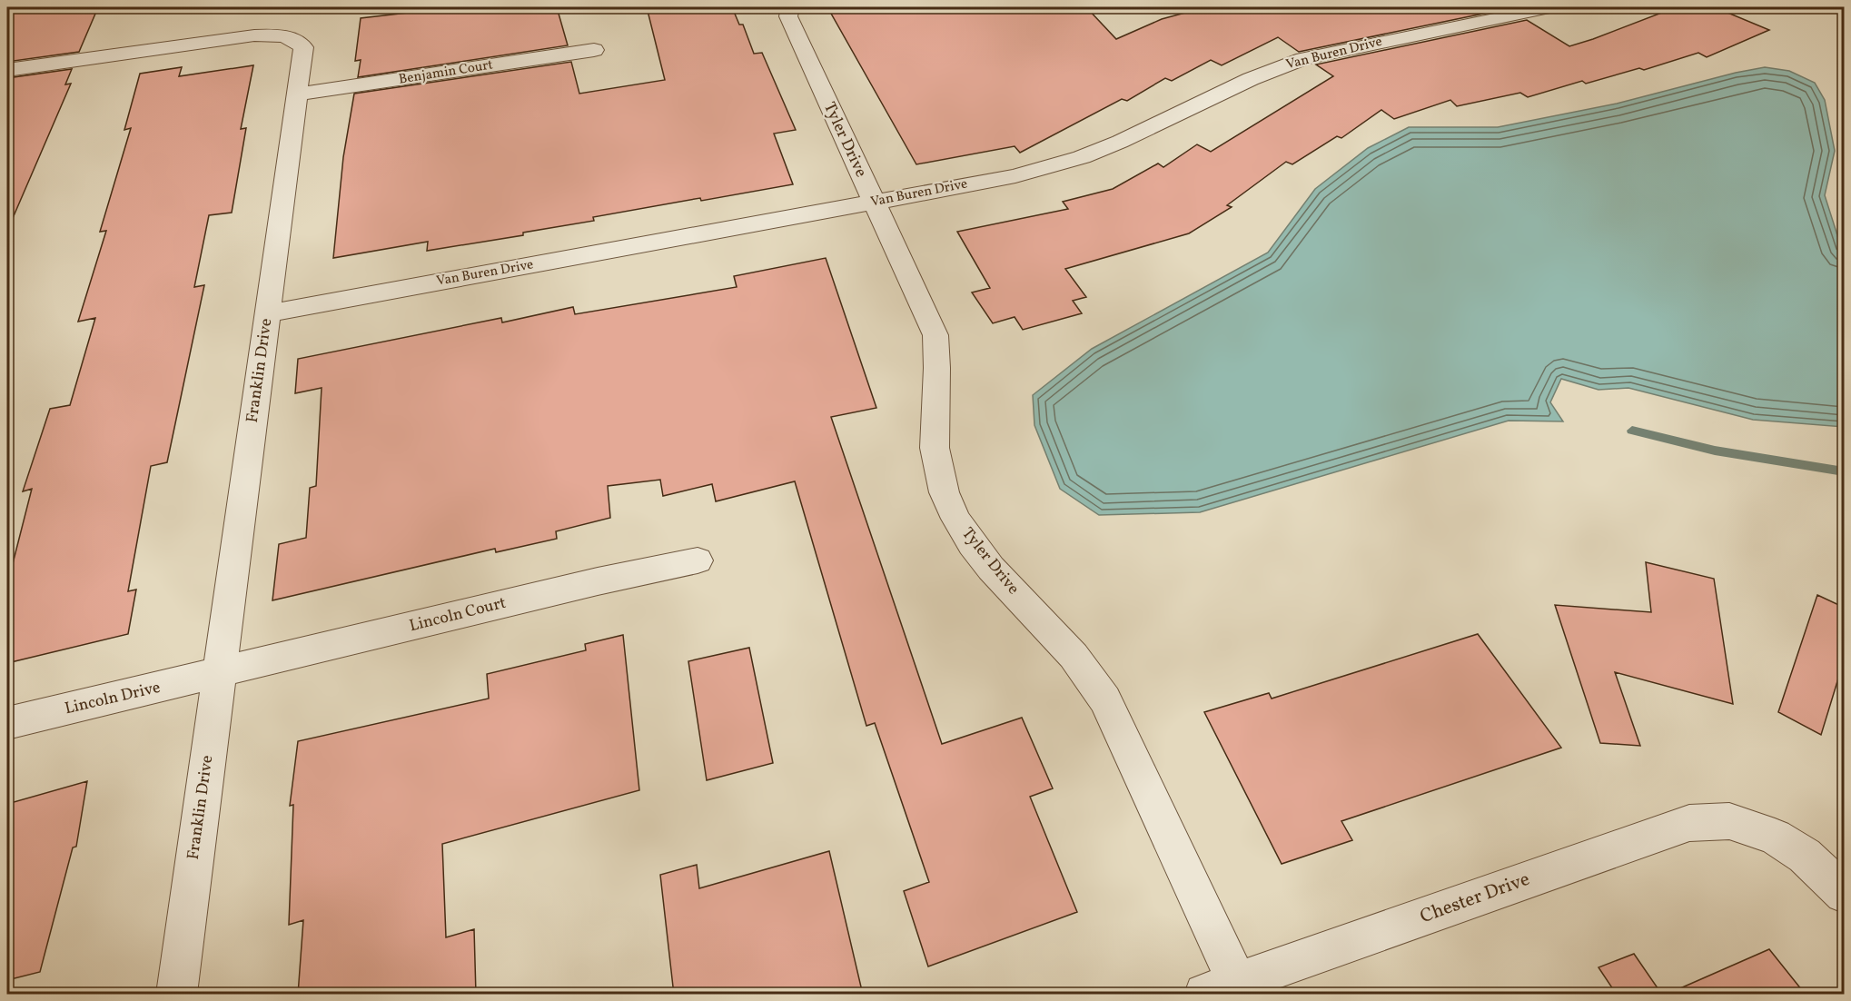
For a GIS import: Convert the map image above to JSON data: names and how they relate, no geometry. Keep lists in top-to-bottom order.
{
  "streets": {
    "street": [
      "Van Buren Drive",
      "Benjamin Court",
      "Tyler Drive",
      "Franklin Drive",
      "Lincoln Court",
      "Lincoln Drive",
      "Chester Drive"
    ]
  },
  "crossings": [
    ["Van Buren Drive", "Tyler Drive"],
    ["Van Buren Drive", "Franklin Drive"],
    ["Benjamin Court", "Franklin Drive"],
    ["Tyler Drive", "Chester Drive"],
    ["Franklin Drive", "Lincoln Court"],
    ["Franklin Drive", "Lincoln Drive"],
    ["Lincoln Court", "Lincoln Drive"]
  ]
}
